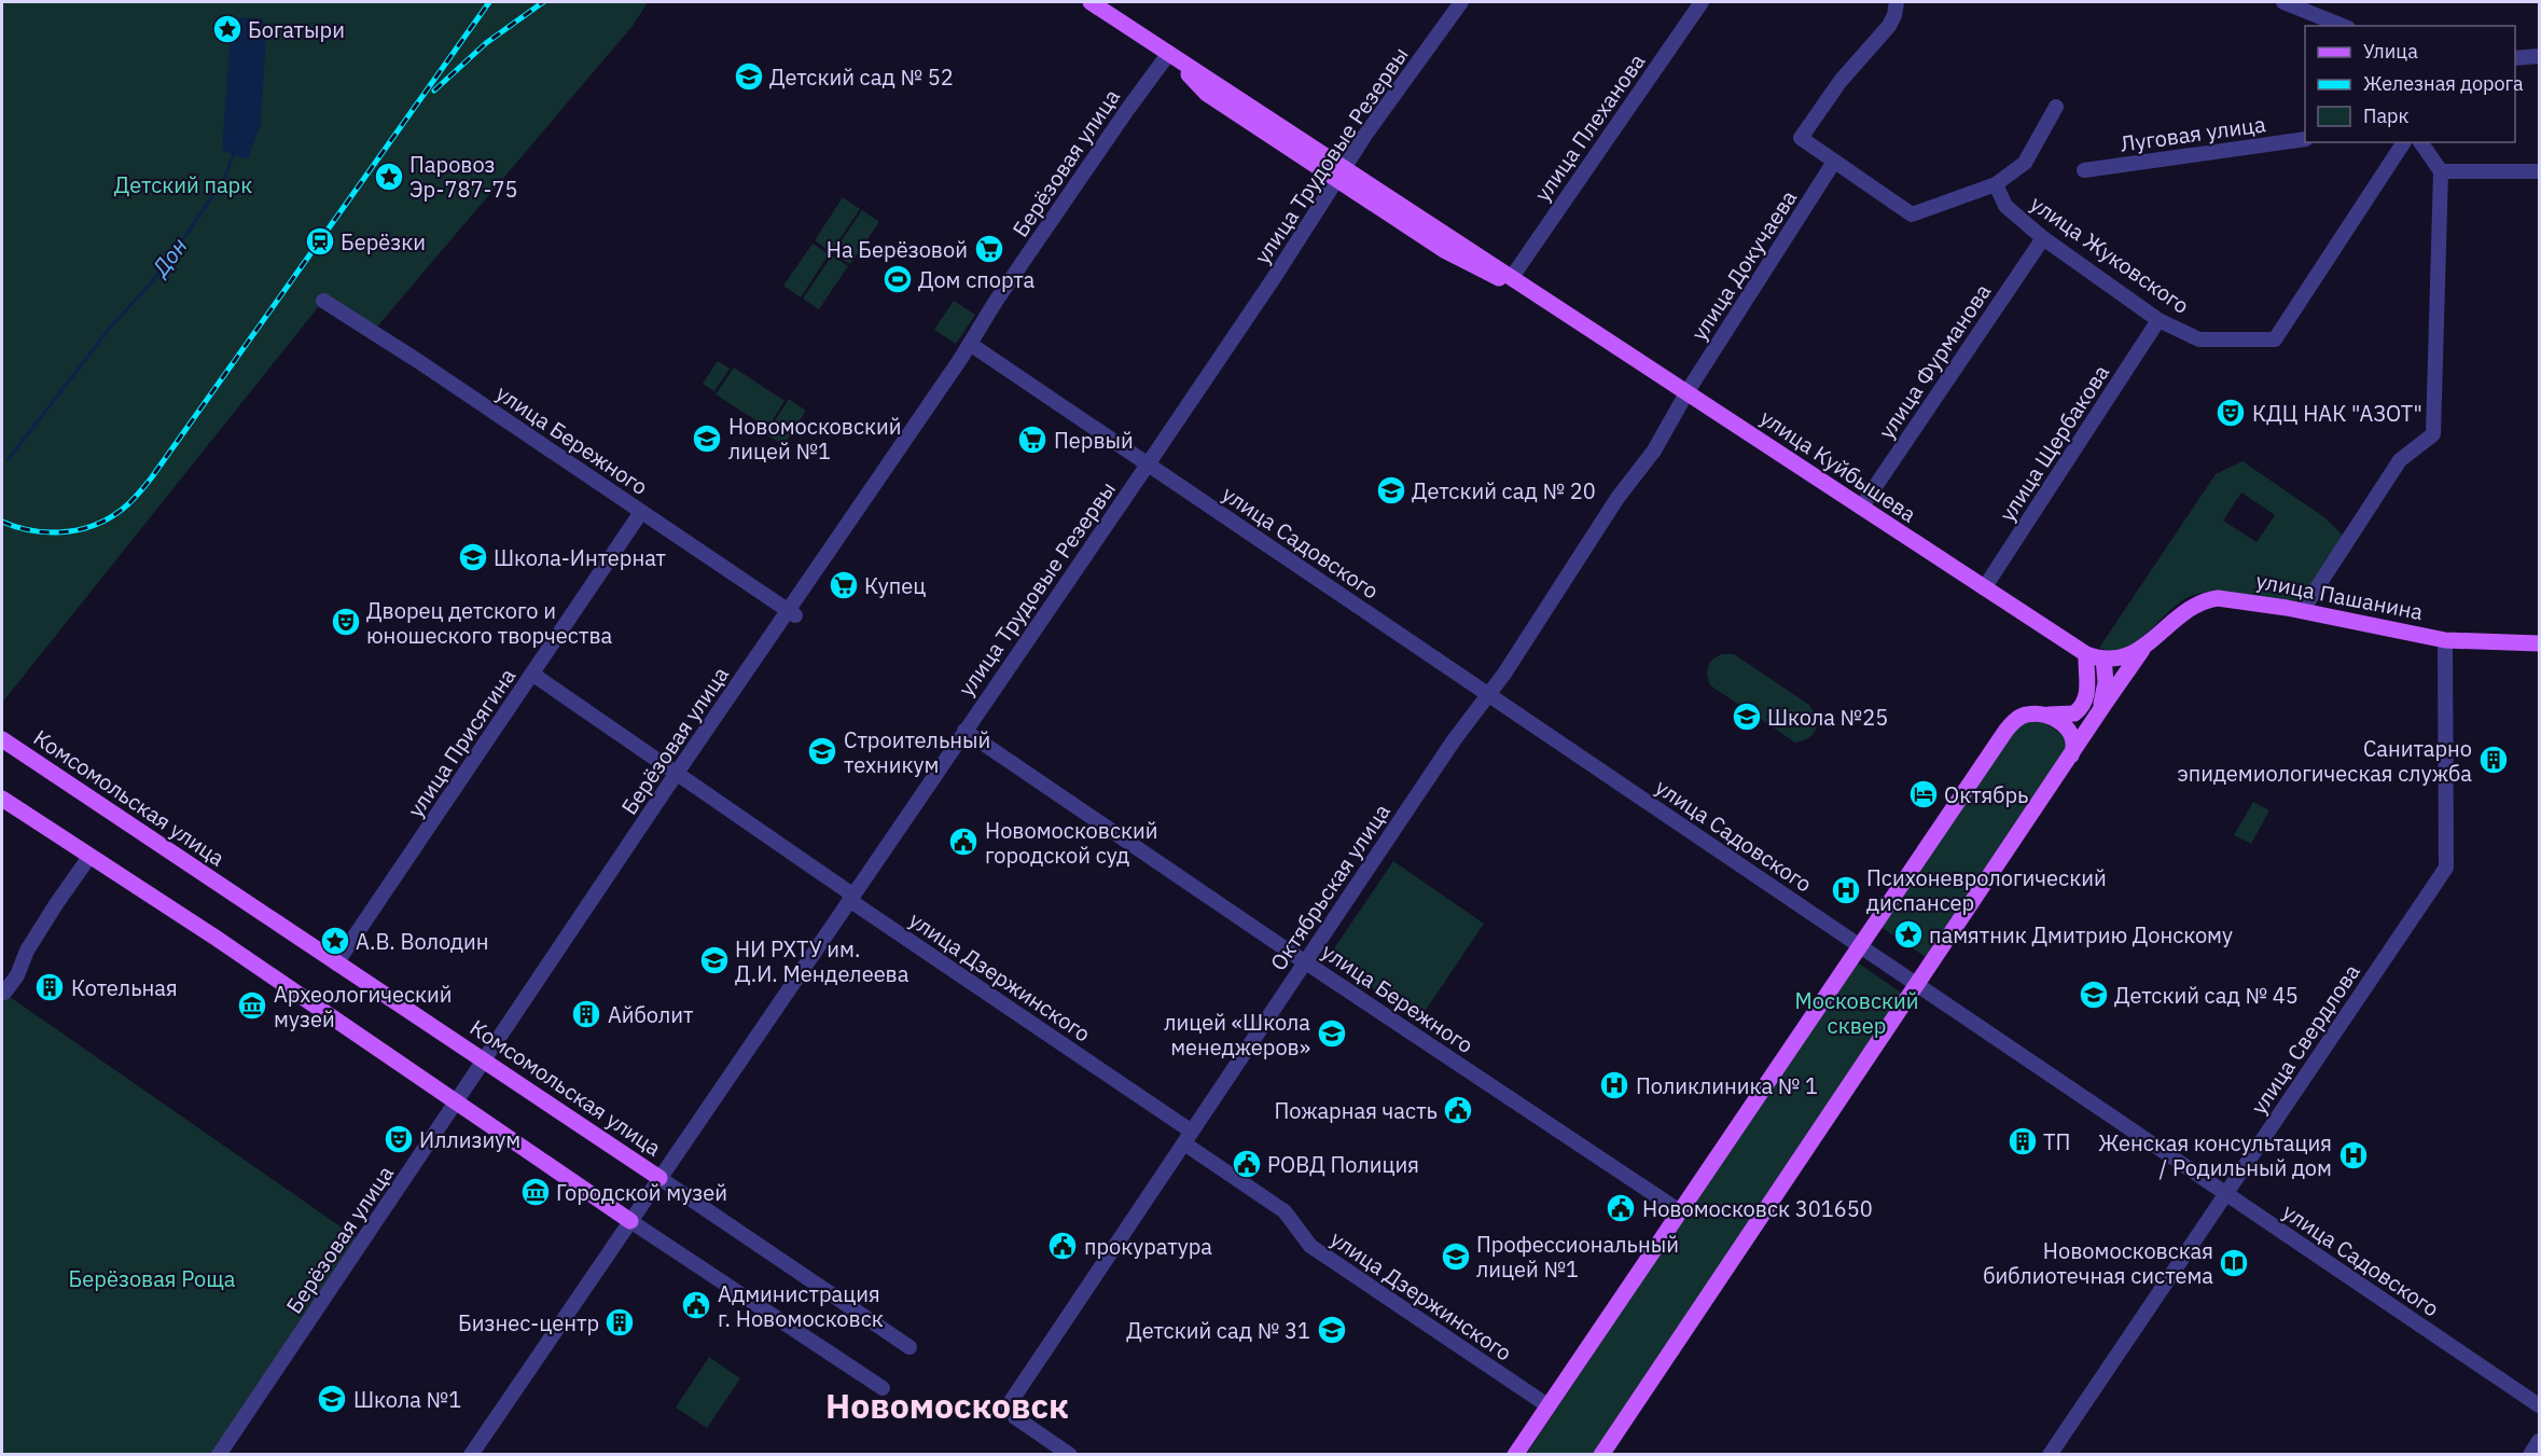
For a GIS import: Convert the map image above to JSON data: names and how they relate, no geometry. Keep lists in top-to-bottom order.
{
  "streets": {
    "main road": ["улица Куйбышева", "улица Пашанина", "Комсомольская улица"],
    "street": [
      "улица Плеханова",
      "Луговая улица",
      "улица Трудовые Резервы",
      "Берёзовая улица",
      "улица Жуковского",
      "улица Докучаева",
      "улица Фурманова",
      "улица Бережного",
      "улица Щербакова",
      "улица Садовского",
      "улица Присягина",
      "Октябрьская улица",
      "улица Дзержинского",
      "улица Свердлова"
    ]
  },
  "crossings": [
    ["улица Плеханова", "улица Куйбышева"],
    ["улица Трудовые Резервы", "улица Бережного"],
    ["улица Трудовые Резервы", "улица Куйбышева"],
    ["улица Трудовые Резервы", "улица Садовского"],
    ["улица Трудовые Резервы", "Комсомольская улица"],
    ["улица Трудовые Резервы", "улица Дзержинского"],
    ["Берёзовая улица", "улица Бережного"],
    ["Берёзовая улица", "улица Садовского"],
    ["Берёзовая улица", "Комсомольская улица"],
    ["Берёзовая улица", "улица Дзержинского"],
    ["улица Жуковского", "улица Фурманова"],
    ["улица Жуковского", "улица Щербакова"],
    ["улица Докучаева", "улица Куйбышева"],
    ["улица Докучаева", "Октябрьская улица"],
    ["улица Фурманова", "улица Куйбышева"],
    ["улица Бережного", "улица Присягина"],
    ["улица Бережного", "Октябрьская улица"],
    ["улица Щербакова", "улица Куйбышева"],
    ["улица Куйбышева", "улица Пашанина"],
    ["улица Куйбышева", "Октябрьская улица"],
    ["улица Садовского", "Октябрьская улица"],
    ["улица Садовского", "улица Свердлова"],
    ["улица Пашанина", "улица Свердлова"],
    ["улица Присягина", "Комсомольская улица"],
    ["улица Присягина", "улица Дзержинского"],
    ["Октябрьская улица", "улица Дзержинского"]
  ],
  "districts": ["Новомосковск"],
  "water": ["Дон"],
  "parks": ["Детский парк", "Московский сквер", "Берёзовая Роща"],
  "places": {
    "place": [
      "Богатыри",
      "Паровоз Эр-787-75",
      "памятник Дмитрию Донскому",
      "А.В. Володин"
    ],
    "school or university": [
      "Детский сад № 52",
      "Новомосковский лицей №1",
      "Детский сад № 20",
      "Школа-Интернат",
      "Школа №25",
      "Строительный техникум",
      "НИ РХТУ им. Д.И. Менделеева",
      "Детский сад № 45",
      "лицей «Школа менеджеров»",
      "Профессиональный лицей №1",
      "Детский сад № 31",
      "Школа №1"
    ],
    "station": ["Берёзки"],
    "supermarket": ["На Берёзовой", "Первый", "Купец"],
    "sports": ["Дом спорта"],
    "theatre": ["КДЦ НАК \"АЗОТ\"", "Дворец детского и юношеского творчества", "Иллизиум"],
    "building": [
      "Санитарно эпидемиологическая служба",
      "Котельная",
      "Айболит",
      "ТП",
      "Бизнес-центр"
    ],
    "hotel": ["Октябрь"],
    "public building": [
      "Новомосковский городской суд",
      "Пожарная часть",
      "РОВД Полиция",
      "Новомосковск 301650",
      "прокуратура",
      "Администрация г. Новомосковск"
    ],
    "hospital": ["Психоневрологический диспансер", "Поликлиника № 1", "Женская консультация / Родильный дом"],
    "museum": ["Археологический музей", "Городской музей"],
    "library": ["Новомосковская библиотечная система"]
  },
  "legend": ["Улица", "Железная дорога", "Парк"]
}
